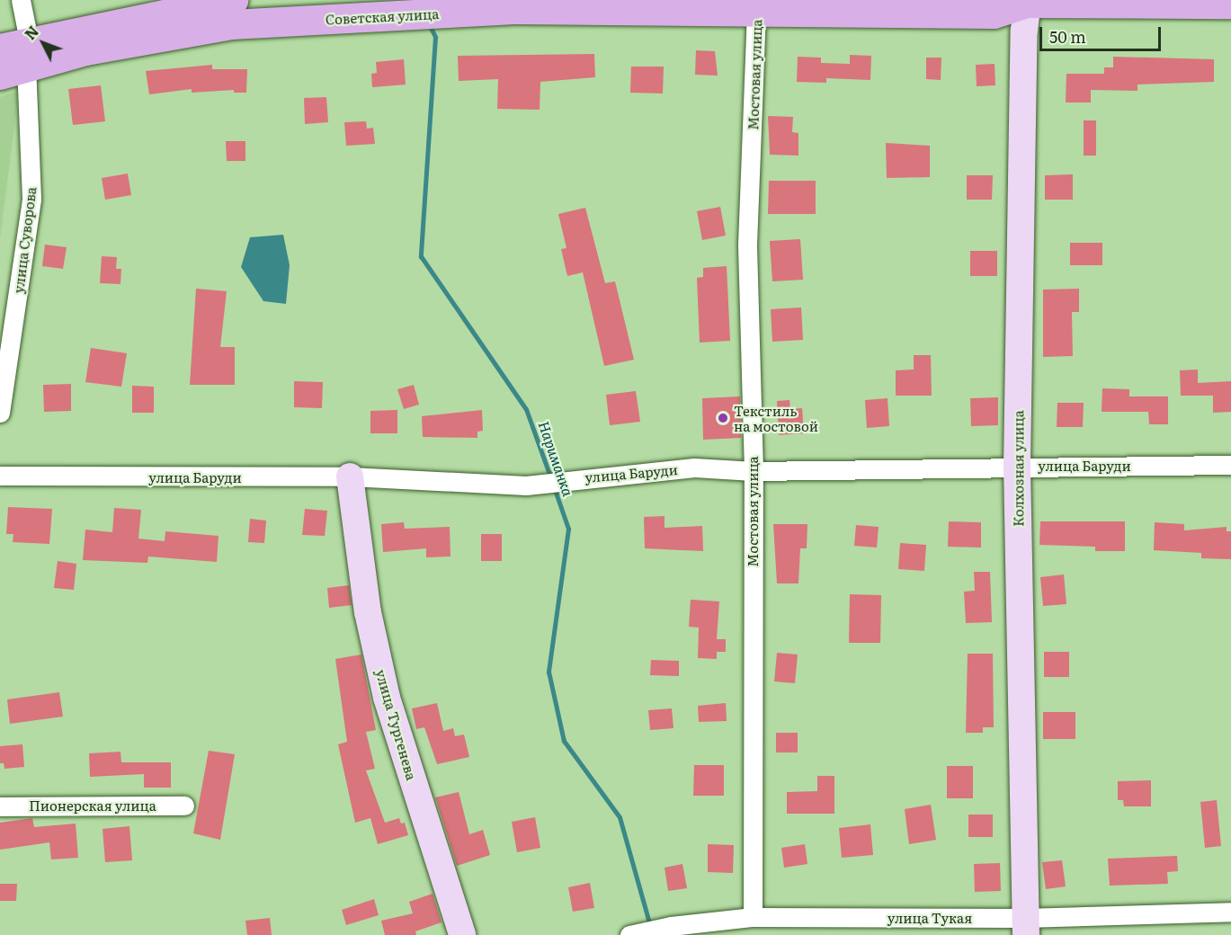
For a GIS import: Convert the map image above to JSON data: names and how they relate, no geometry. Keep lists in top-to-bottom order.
{
  "streets": {
    "main road": ["Советская улица"],
    "street": [
      "Мостовая улица",
      "улица Суворова",
      "улица Баруди",
      "Колхозная улица",
      "улица Тургенева",
      "Пионерская улица",
      "улица Тукая"
    ]
  },
  "crossings": [
    ["Советская улица", "Мостовая улица"],
    ["Советская улица", "улица Суворова"],
    ["Советская улица", "Колхозная улица"],
    ["Мостовая улица", "улица Баруди"],
    ["Мостовая улица", "улица Тукая"],
    ["улица Баруди", "Колхозная улица"],
    ["улица Баруди", "улица Тургенева"],
    ["Колхозная улица", "улица Тукая"]
  ],
  "water": ["Нариманка"],
  "places": ["Текстиль на мостовой"],
  "scale_bar": "50 m",
  "north": "top left"
}
